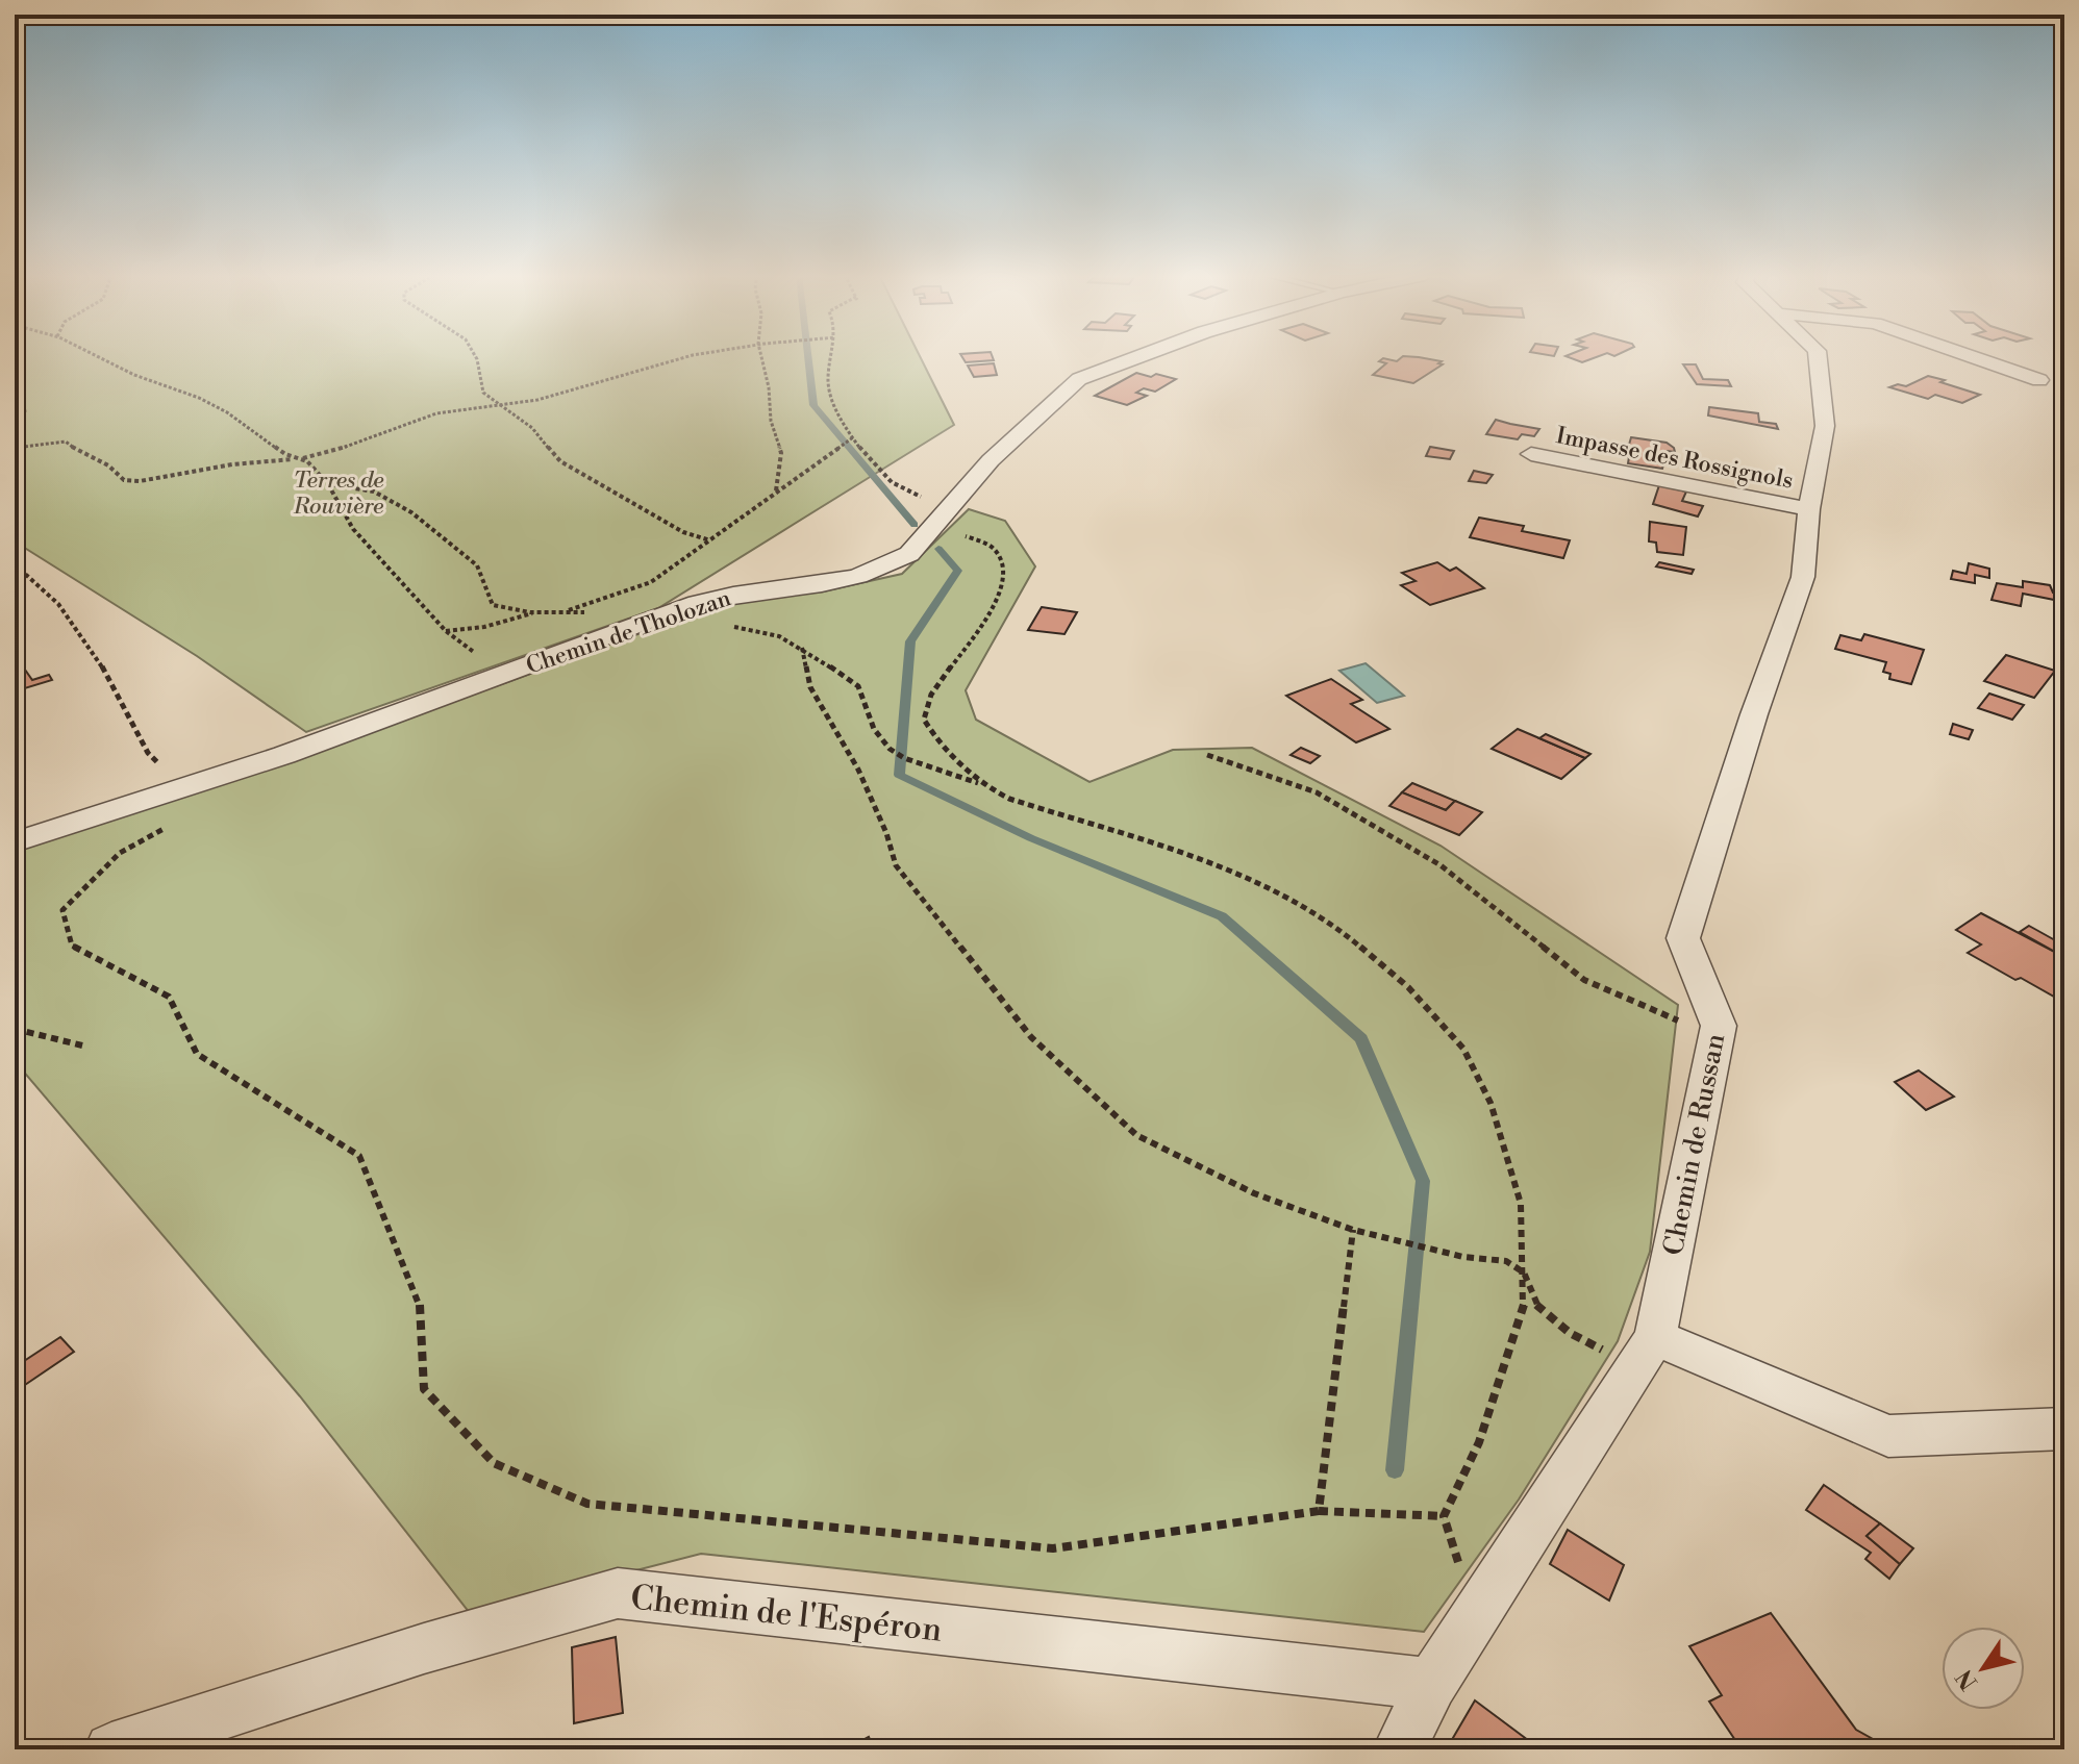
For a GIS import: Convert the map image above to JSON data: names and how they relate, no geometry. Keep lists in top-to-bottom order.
{
  "streets": {
    "street": [
      "Impasse des Rossignols",
      "Chemin de Tholozan",
      "Chemin de Russan",
      "Chemin de l'Espéron"
    ]
  },
  "crossings": [
    ["Impasse des Rossignols", "Chemin de Russan"],
    ["Chemin de Russan", "Chemin de l'Espéron"]
  ],
  "parks": ["Terres de Rouvière"],
  "north": "bottom left"
}
